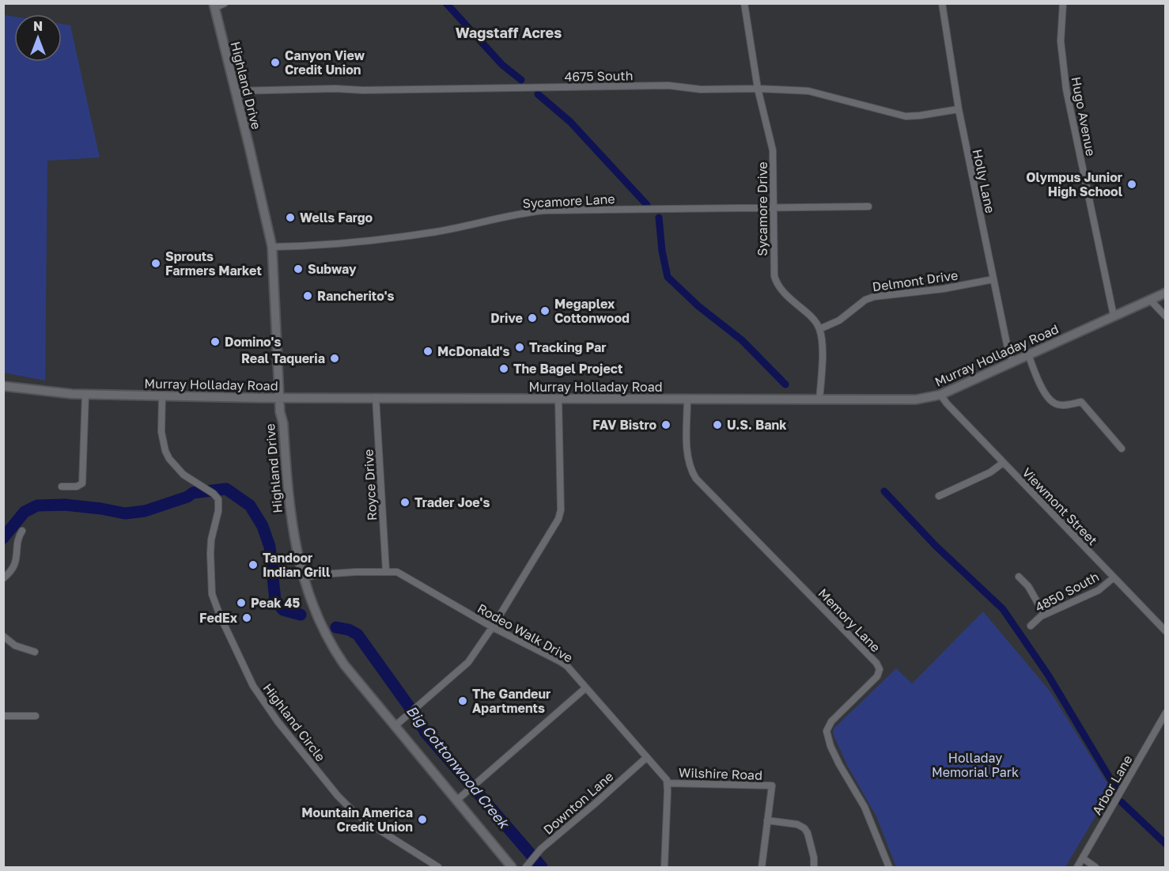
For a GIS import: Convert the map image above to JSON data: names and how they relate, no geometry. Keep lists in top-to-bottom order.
{
  "streets": {
    "main road": ["Highland Drive", "Murray Holladay Road"],
    "street": [
      "4675 South",
      "Hugo Avenue",
      "Holly Lane",
      "Sycamore Lane",
      "Sycamore Drive",
      "Delmont Drive",
      "Royce Drive",
      "Viewmont Street",
      "4850 South",
      "Memory Lane",
      "Rodeo Walk Drive",
      "Highland Circle",
      "Wilshire Road",
      "Arbor Lane",
      "Downton Lane"
    ]
  },
  "crossings": [
    ["4675 South", "Highland Drive"],
    ["4675 South", "Holly Lane"],
    ["4675 South", "Sycamore Drive"],
    ["Highland Drive", "Sycamore Lane"],
    ["Highland Drive", "Murray Holladay Road"],
    ["Highland Drive", "Rodeo Walk Drive"],
    ["Hugo Avenue", "Murray Holladay Road"],
    ["Holly Lane", "Delmont Drive"],
    ["Holly Lane", "Murray Holladay Road"],
    ["Sycamore Lane", "Sycamore Drive"],
    ["Sycamore Drive", "Delmont Drive"],
    ["Murray Holladay Road", "Royce Drive"],
    ["Murray Holladay Road", "Viewmont Street"],
    ["Murray Holladay Road", "Memory Lane"],
    ["Murray Holladay Road", "Highland Circle"],
    ["Royce Drive", "Rodeo Walk Drive"],
    ["Viewmont Street", "4850 South"],
    ["Rodeo Walk Drive", "Wilshire Road"],
    ["Rodeo Walk Drive", "Downton Lane"]
  ],
  "districts": ["Wagstaff Acres"],
  "water": ["Big Cottonwood Creek"],
  "parks": ["Holladay Memorial Park"],
  "places": [
    "Canyon View Credit Union",
    "Olympus Junior High School",
    "Wells Fargo",
    "Sprouts Farmers Market",
    "Subway",
    "Rancherito's",
    "Megaplex Cottonwood",
    "Drive",
    "Domino's",
    "Tracking Par",
    "McDonald's",
    "Real Taqueria",
    "The Bagel Project",
    "FAV Bistro",
    "U.S. Bank",
    "Trader Joe's",
    "Tandoor Indian Grill",
    "Peak 45",
    "FedEx",
    "The Gandeur Apartments",
    "Mountain America Credit Union"
  ],
  "north": "top"
}
